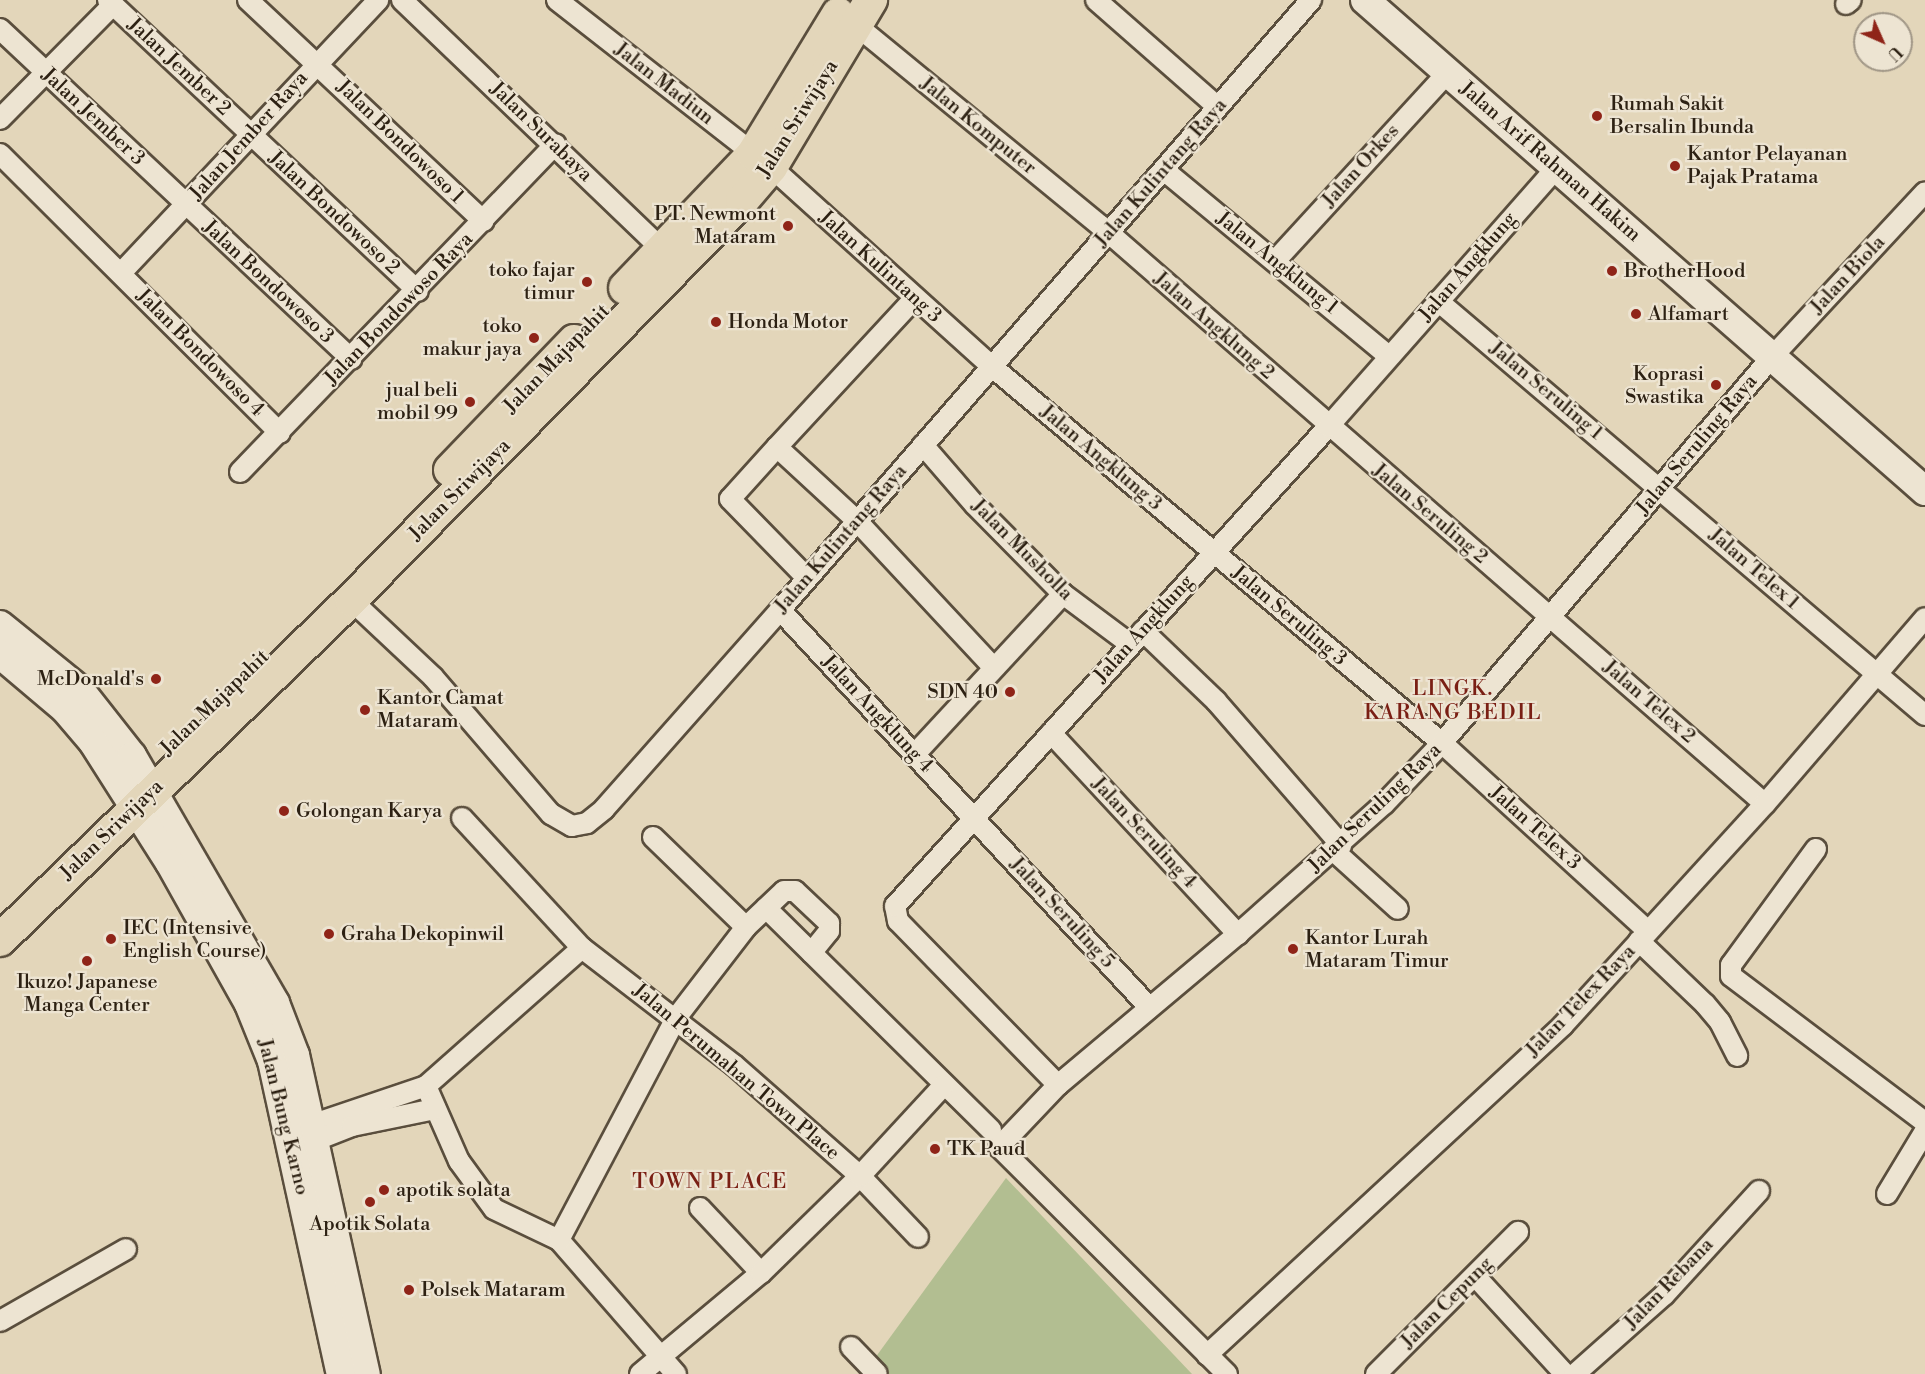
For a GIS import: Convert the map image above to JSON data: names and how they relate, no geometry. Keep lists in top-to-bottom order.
{
  "streets": {
    "main road": [
      "Jalan Sriwijaya",
      "Jalan Arif Rahman Hakim",
      "Jalan Majapahit",
      "Jalan Bung Karno"
    ],
    "street": [
      "Jalan Jember 2",
      "Jalan Madiun",
      "Jalan Jember 3",
      "Jalan Komputer",
      "Jalan Surabaya",
      "Jalan Jember Raya",
      "Jalan Bondowoso 1",
      "Jalan Orkes",
      "Jalan Kulintang Raya",
      "Jalan Bondowoso 2",
      "Jalan Angklung 1",
      "Jalan Kulintang 3",
      "Jalan Angklung",
      "Jalan Biola",
      "Jalan Bondowoso 3",
      "Jalan Bondowoso Raya",
      "Jalan Angklung 2",
      "Jalan Bondowoso 4",
      "Jalan Seruling 1",
      "Jalan Seruling Raya",
      "Jalan Angklung 3",
      "Jalan Seruling 2",
      "Jalan Musholla",
      "Jalan Telex 1",
      "Jalan Seruling 3",
      "Jalan Telex 2",
      "Jalan Angklung 4",
      "Jalan Telex 3",
      "Jalan Seruling 4",
      "Jalan Seruling 5",
      "Jalan Telex Raya",
      "Jalan Perumahan Town Place",
      "Jalan Rebana",
      "Jalan Cepung"
    ]
  },
  "crossings": [
    ["Jalan Jember 2", "Jalan Jember Raya"],
    ["Jalan Jember 2", "Jalan Bondowoso 2"],
    ["Jalan Madiun", "Jalan Sriwijaya"],
    ["Jalan Madiun", "Jalan Kulintang 3"],
    ["Jalan Jember 3", "Jalan Jember Raya"],
    ["Jalan Jember 3", "Jalan Bondowoso 3"],
    ["Jalan Sriwijaya", "Jalan Komputer"],
    ["Jalan Sriwijaya", "Jalan Surabaya"],
    ["Jalan Sriwijaya", "Jalan Kulintang Raya"],
    ["Jalan Sriwijaya", "Jalan Kulintang 3"],
    ["Jalan Sriwijaya", "Jalan Majapahit"],
    ["Jalan Sriwijaya", "Jalan Bung Karno"],
    ["Jalan Komputer", "Jalan Kulintang Raya"],
    ["Jalan Komputer", "Jalan Angklung 2"],
    ["Jalan Surabaya", "Jalan Bondowoso Raya"],
    ["Jalan Jember Raya", "Jalan Bondowoso 1"],
    ["Jalan Jember Raya", "Jalan Bondowoso 2"],
    ["Jalan Jember Raya", "Jalan Bondowoso 3"],
    ["Jalan Jember Raya", "Jalan Bondowoso 4"],
    ["Jalan Bondowoso 1", "Jalan Bondowoso Raya"],
    ["Jalan Arif Rahman Hakim", "Jalan Orkes"],
    ["Jalan Arif Rahman Hakim", "Jalan Angklung"],
    ["Jalan Arif Rahman Hakim", "Jalan Biola"],
    ["Jalan Arif Rahman Hakim", "Jalan Seruling Raya"],
    ["Jalan Orkes", "Jalan Angklung 1"],
    ["Jalan Kulintang Raya", "Jalan Angklung 1"],
    ["Jalan Kulintang Raya", "Jalan Kulintang 3"],
    ["Jalan Kulintang Raya", "Jalan Angklung 2"],
    ["Jalan Kulintang Raya", "Jalan Angklung 3"],
    ["Jalan Kulintang Raya", "Jalan Musholla"],
    ["Jalan Kulintang Raya", "Jalan Angklung 4"],
    ["Jalan Bondowoso 2", "Jalan Bondowoso Raya"],
    ["Jalan Angklung 1", "Jalan Angklung"],
    ["Jalan Kulintang 3", "Jalan Angklung 3"],
    ["Jalan Angklung", "Jalan Angklung 2"],
    ["Jalan Angklung", "Jalan Seruling 1"],
    ["Jalan Angklung", "Jalan Seruling Raya"],
    ["Jalan Angklung", "Jalan Angklung 3"],
    ["Jalan Angklung", "Jalan Seruling 2"],
    ["Jalan Angklung", "Jalan Musholla"],
    ["Jalan Angklung", "Jalan Seruling 3"],
    ["Jalan Angklung", "Jalan Angklung 4"],
    ["Jalan Angklung", "Jalan Seruling 4"],
    ["Jalan Angklung", "Jalan Seruling 5"],
    ["Jalan Biola", "Jalan Seruling Raya"],
    ["Jalan Bondowoso 3", "Jalan Bondowoso Raya"],
    ["Jalan Bondowoso Raya", "Jalan Bondowoso 4"],
    ["Jalan Angklung 2", "Jalan Seruling 2"],
    ["Jalan Majapahit", "Jalan Bung Karno"],
    ["Jalan Seruling 1", "Jalan Seruling Raya"],
    ["Jalan Seruling 1", "Jalan Telex 1"],
    ["Jalan Seruling Raya", "Jalan Musholla"],
    ["Jalan Seruling Raya", "Jalan Telex 1"],
    ["Jalan Seruling Raya", "Jalan Telex 2"],
    ["Jalan Seruling Raya", "Jalan Telex 3"],
    ["Jalan Seruling Raya", "Jalan Seruling 4"],
    ["Jalan Seruling Raya", "Jalan Seruling 5"],
    ["Jalan Seruling Raya", "Jalan Telex Raya"],
    ["Jalan Angklung 3", "Jalan Seruling 3"],
    ["Jalan Seruling 2", "Jalan Telex 2"],
    ["Jalan Telex 1", "Jalan Telex Raya"],
    ["Jalan Seruling 3", "Jalan Telex 3"],
    ["Jalan Telex 2", "Jalan Telex Raya"],
    ["Jalan Angklung 4", "Jalan Seruling 5"],
    ["Jalan Telex 3", "Jalan Telex Raya"]
  ],
  "districts": ["LINGK. KARANG BEDIL", "TOWN PLACE"],
  "places": [
    "Rumah Sakit Bersalin Ibunda",
    "Kantor Pelayanan Pajak Pratama",
    "PT. Newmont Mataram",
    "BrotherHood",
    "toko fajar timur",
    "Alfamart",
    "Honda Motor",
    "toko makur jaya",
    "Koprasi Swastika",
    "jual beli mobil 99",
    "McDonald's",
    "SDN 40",
    "Kantor Camat Mataram",
    "Golongan Karya",
    "Graha Dekopinwil",
    "IEC (Intensive English Course)",
    "Kantor Lurah Mataram Timur",
    "Ikuzo! Japanese Manga Center",
    "TK Paud",
    "apotik solata",
    "Apotik Solata",
    "Polsek Mataram"
  ],
  "north": "bottom right"
}
